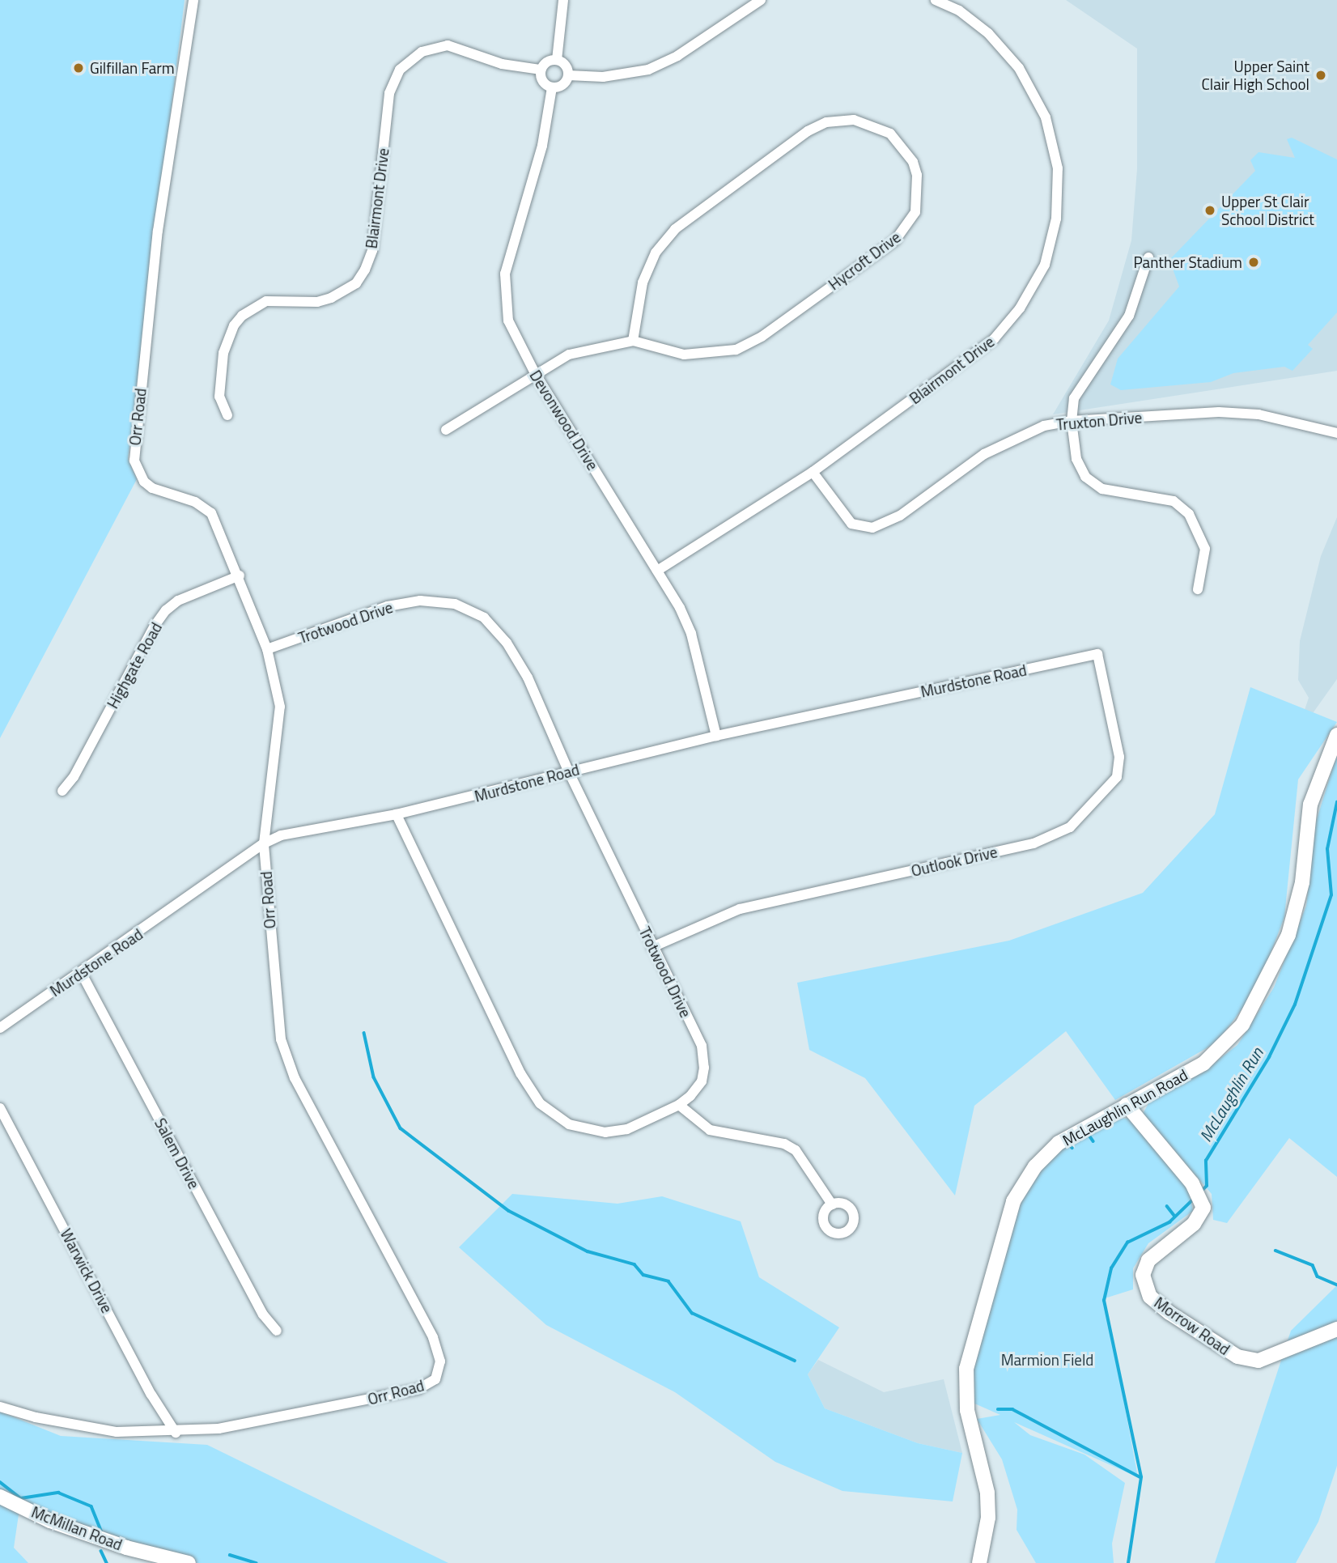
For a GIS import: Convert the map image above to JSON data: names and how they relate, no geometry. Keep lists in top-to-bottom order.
{
  "streets": {
    "main road": ["McLaughlin Run Road", "Morrow Road", "McMillan Road"],
    "street": [
      "Blairmont Drive",
      "Hycroft Drive",
      "Orr Road",
      "Devonwood Drive",
      "Truxton Drive",
      "Trotwood Drive",
      "Highgate Road",
      "Murdstone Road",
      "Outlook Drive",
      "Salem Drive",
      "Warwick Drive"
    ]
  },
  "crossings": [
    ["Blairmont Drive", "Devonwood Drive"],
    ["Blairmont Drive", "Truxton Drive"],
    ["Orr Road", "Trotwood Drive"],
    ["Orr Road", "Highgate Road"],
    ["Orr Road", "Murdstone Road"],
    ["Orr Road", "Warwick Drive"],
    ["Devonwood Drive", "Murdstone Road"],
    ["Trotwood Drive", "Murdstone Road"],
    ["Trotwood Drive", "Outlook Drive"],
    ["Murdstone Road", "Outlook Drive"],
    ["Murdstone Road", "Salem Drive"],
    ["McLaughlin Run Road", "Morrow Road"]
  ],
  "water": ["McLaughlin Run"],
  "parks": ["Marmion Field"],
  "places": [
    "Gilfillan Farm",
    "Upper Saint Clair High School",
    "Upper St Clair School District",
    "Panther Stadium"
  ]
}
